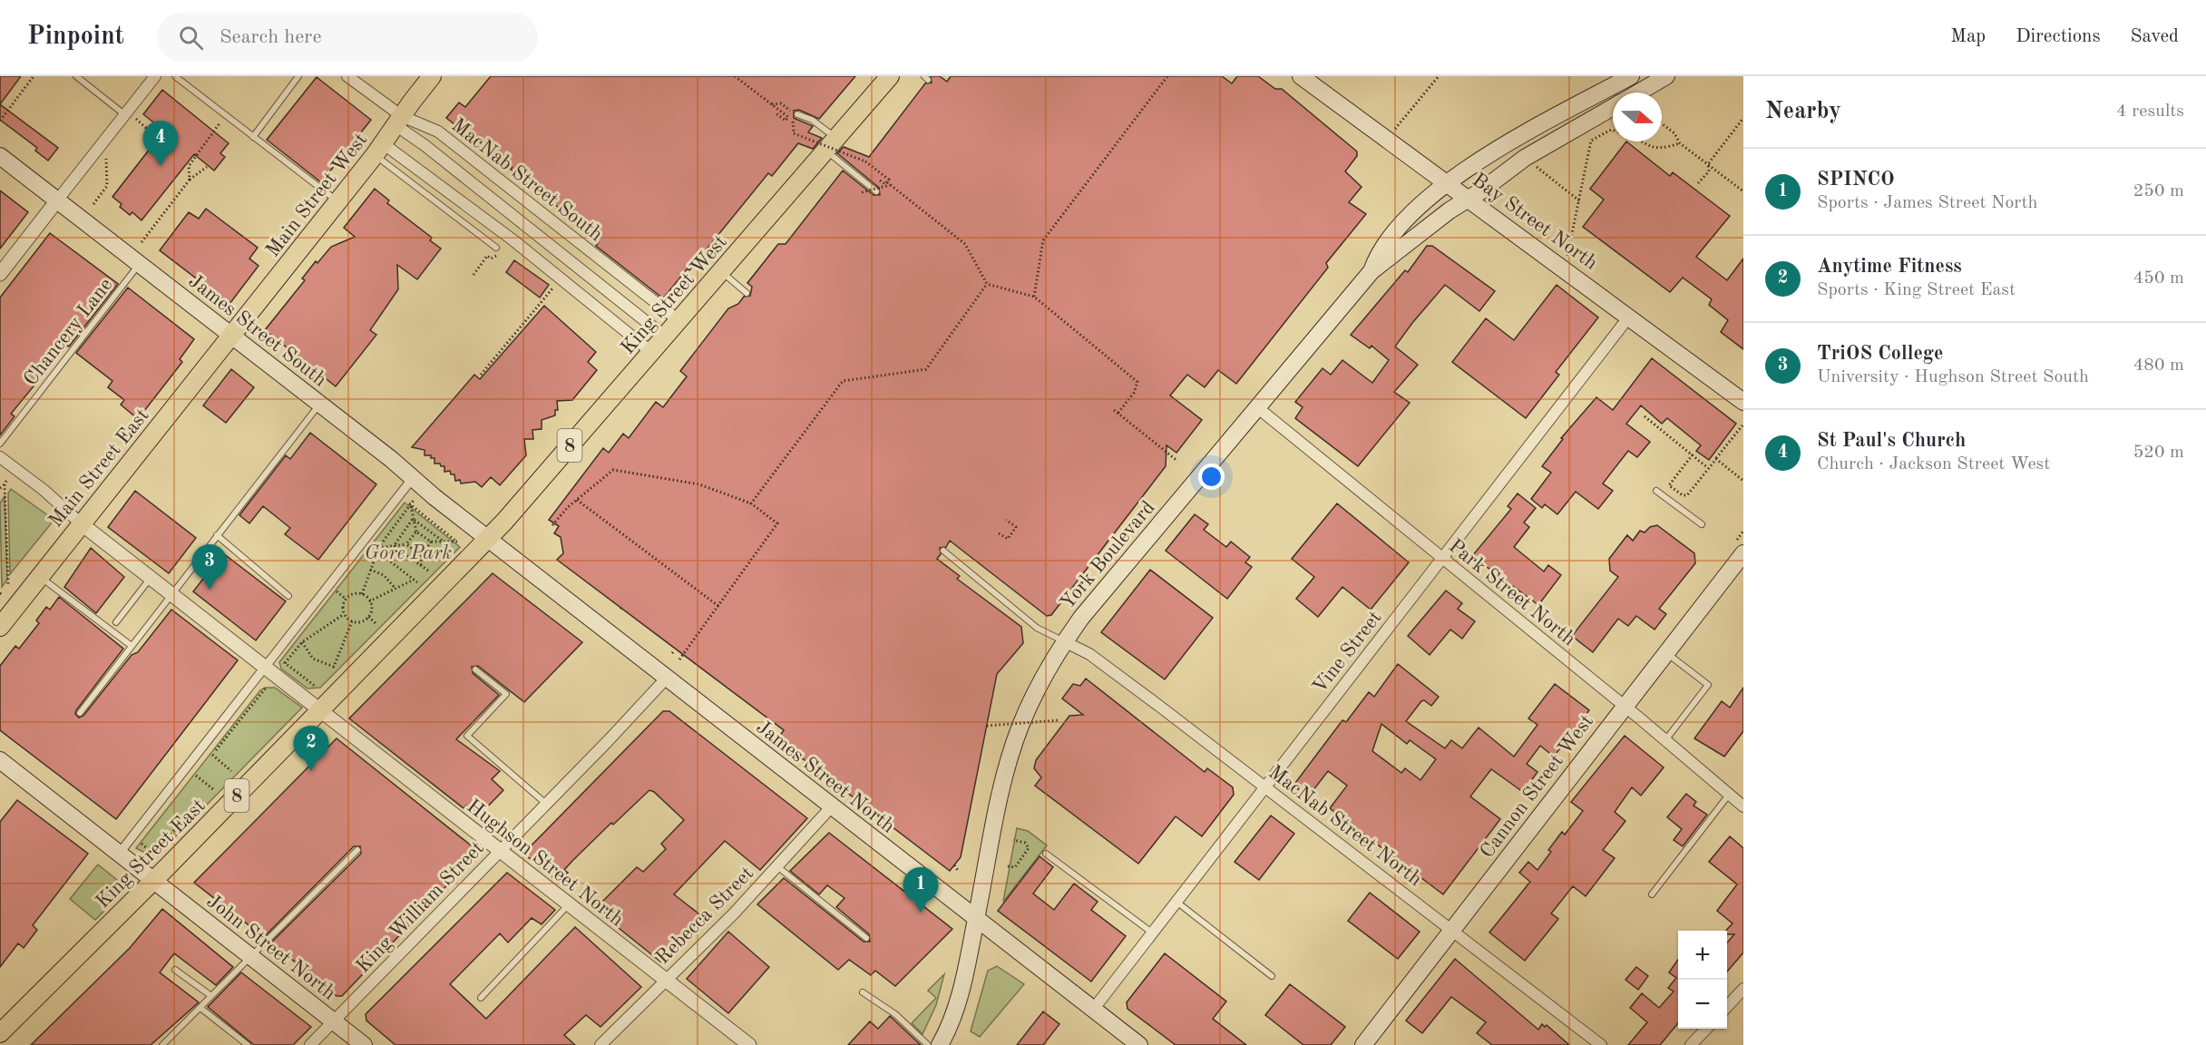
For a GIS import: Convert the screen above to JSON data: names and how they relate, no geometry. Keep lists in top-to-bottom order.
{
  "streets": {
    "main road": [
      "Main Street West",
      "Bay Street North",
      "King Street West",
      "James Street South",
      "8",
      "Main Street East",
      "York Boulevard",
      "James Street North",
      "Cannon Street West",
      "King Street East",
      "John Street North"
    ],
    "street": [
      "MacNab Street South",
      "Park Street North",
      "Vine Street",
      "MacNab Street North",
      "Hughson Street North",
      "King William Street",
      "Rebecca Street"
    ],
    "lane": ["Chancery Lane"]
  },
  "crossings": [
    ["MacNab Street South", "Main Street West"],
    ["MacNab Street South", "King Street West"],
    ["Main Street West", "James Street South"],
    ["Main Street West", "Main Street East"],
    ["Bay Street North", "York Boulevard"],
    ["Bay Street North", "Vine Street"],
    ["King Street West", "James Street South"],
    ["King Street West", "James Street North"],
    ["King Street West", "King Street East"],
    ["James Street South", "Chancery Lane"],
    ["James Street South", "Main Street East"],
    ["James Street South", "James Street North"],
    ["James Street South", "King Street East"],
    ["Main Street East", "Hughson Street North"],
    ["York Boulevard", "Park Street North"],
    ["York Boulevard", "James Street North"],
    ["York Boulevard", "MacNab Street North"],
    ["Park Street North", "Vine Street"],
    ["Park Street North", "Cannon Street West"],
    ["Vine Street", "James Street North"],
    ["Vine Street", "MacNab Street North"],
    ["James Street North", "King Street East"],
    ["James Street North", "King William Street"],
    ["James Street North", "Rebecca Street"],
    ["Cannon Street West", "MacNab Street North"],
    ["King Street East", "Hughson Street North"],
    ["King Street East", "John Street North"],
    ["Hughson Street North", "King William Street"],
    ["Hughson Street North", "Rebecca Street"],
    ["King William Street", "John Street North"]
  ],
  "parks": ["Gore Park"],
  "north": "right",
  "page": {
    "header": "Pinpoint",
    "search": "Search here",
    "nav": ["Map", "Directions", "Saved"],
    "heading": ["Nearby", "4 results"],
    "pins": [
      "4",
      "3",
      "2",
      "1"
    ],
    "list": [
      {
        "mark": "1",
        "name": "SPINCO",
        "note": "Sports · James Street North",
        "value": "250 m"
      },
      {
        "mark": "2",
        "name": "Anytime Fitness",
        "note": "Sports · King Street East",
        "value": "450 m"
      },
      {
        "mark": "3",
        "name": "TriOS College",
        "note": "University · Hughson Street South",
        "value": "480 m"
      },
      {
        "mark": "4",
        "name": "St Paul's Church",
        "note": "Church · Jackson Street West",
        "value": "520 m"
      }
    ],
    "map_buttons": ["+", "−"]
  }
}
